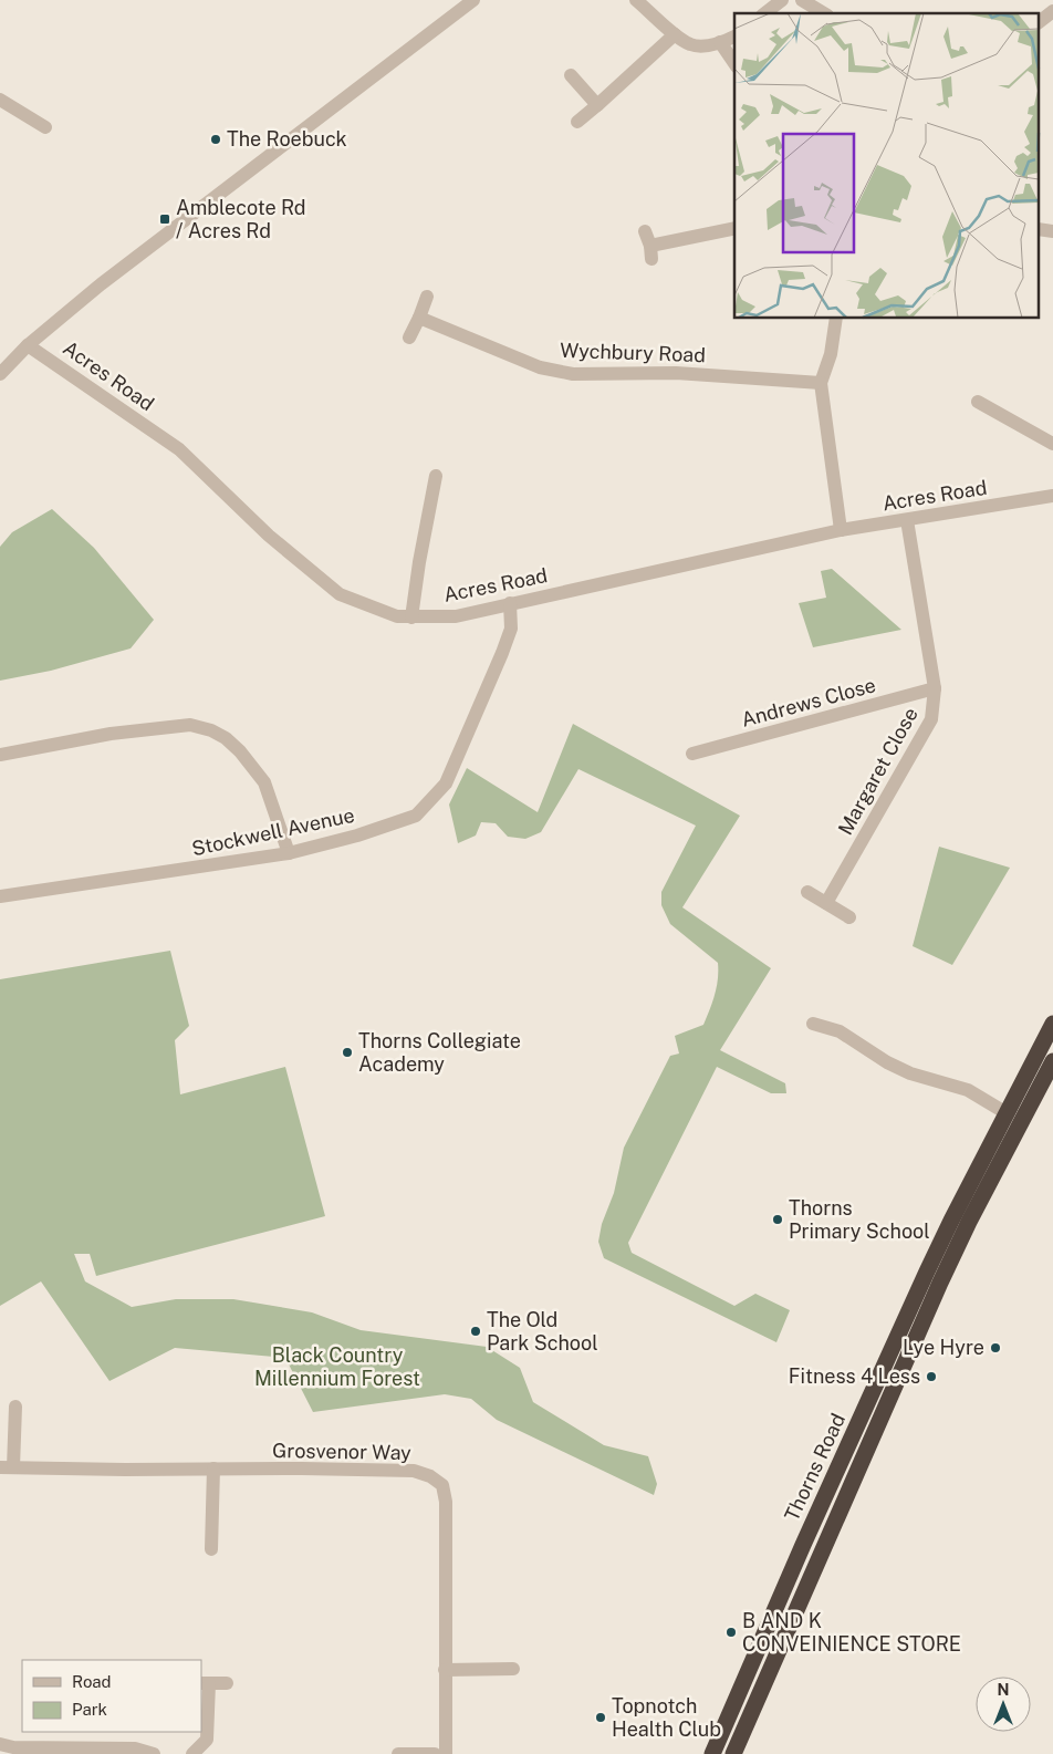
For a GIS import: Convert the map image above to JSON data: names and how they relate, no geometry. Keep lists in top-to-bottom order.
{
  "streets": {
    "highway": ["Thorns Road"],
    "street": [
      "Wychbury Road",
      "Acres Road",
      "Andrews Close",
      "Margaret Close",
      "Stockwell Avenue",
      "Grosvenor Way"
    ]
  },
  "crossings": [
    ["Acres Road", "Margaret Close"],
    ["Acres Road", "Stockwell Avenue"],
    ["Andrews Close", "Margaret Close"]
  ],
  "parks": ["Black Country Millennium Forest"],
  "places": {
    "other": [
      "The Roebuck",
      "Thorns Collegiate Academy",
      "Thorns Primary School",
      "The Old Park School",
      "Lye Hyre",
      "Fitness 4 Less",
      "B AND K CONVEINIENCE STORE",
      "Topnotch Health Club"
    ],
    "transit": ["Amblecote Rd / Acres Rd"]
  },
  "legend": ["Road", "Park"],
  "north": "top"
}
